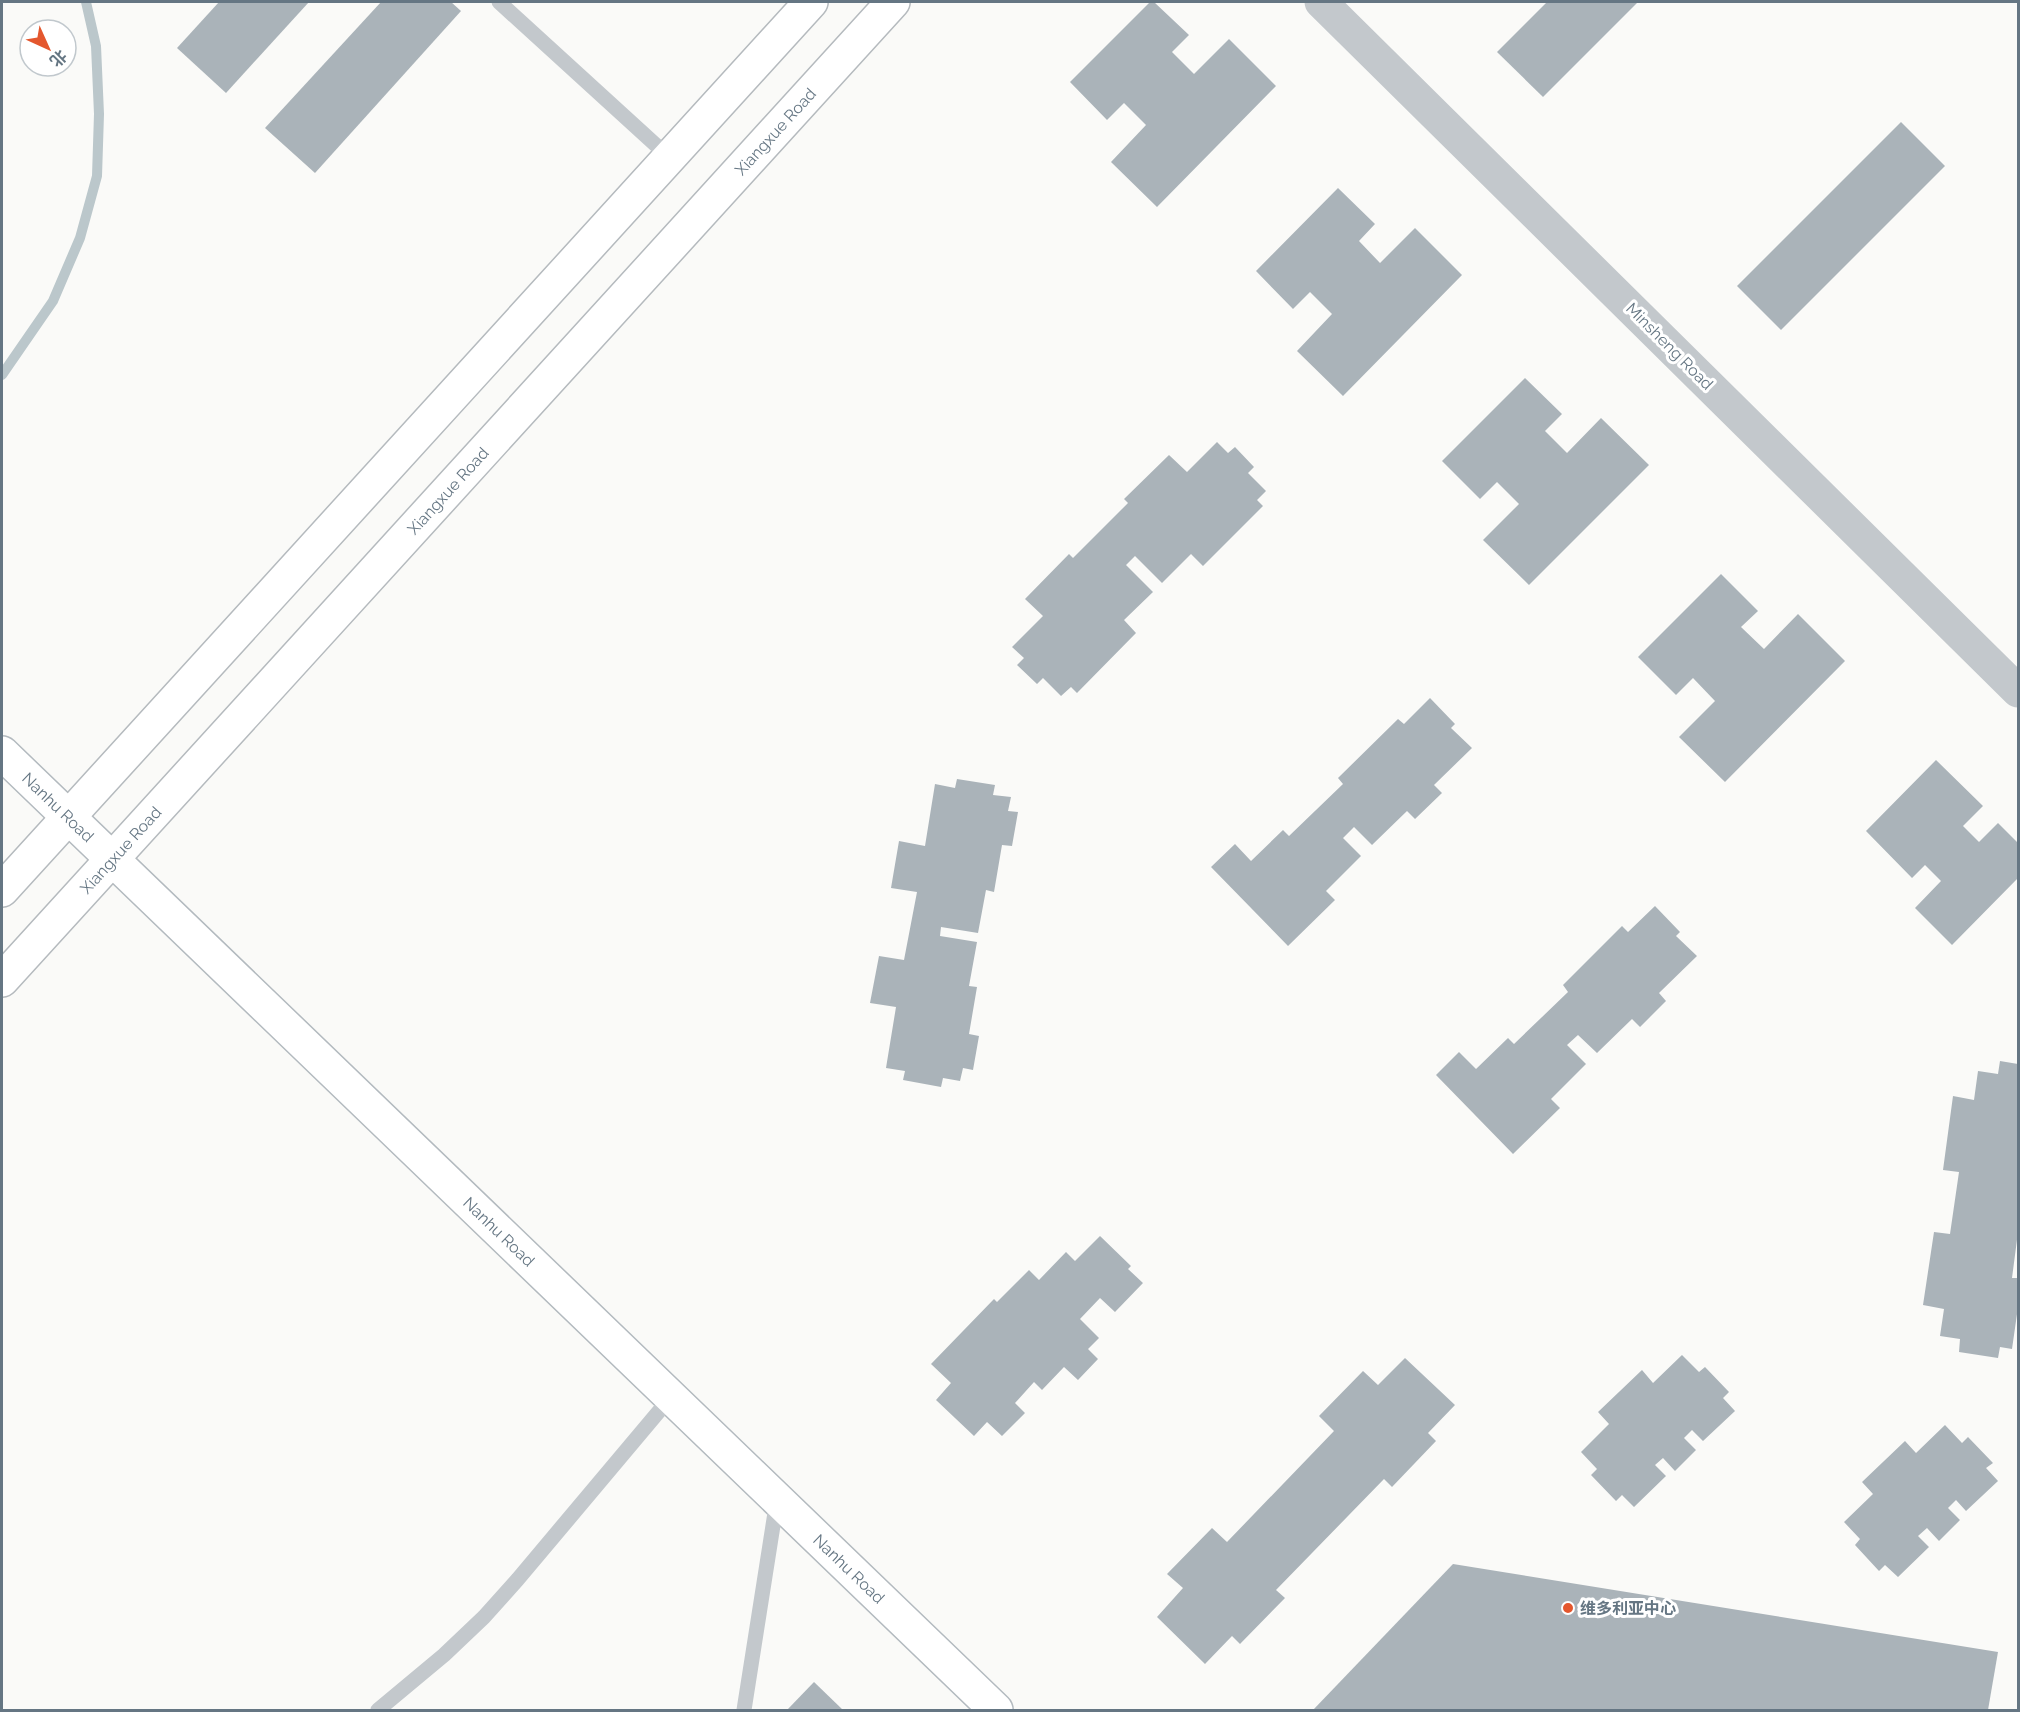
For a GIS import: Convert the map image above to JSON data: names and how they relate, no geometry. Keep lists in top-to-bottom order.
{
  "streets": {
    "main road": ["Xiangxue Road", "Nanhu Road"],
    "street": ["Minsheng Road"]
  },
  "crossings": [
    ["Xiangxue Road", "Nanhu Road"]
  ],
  "places": ["维多利亚中心"],
  "north": "bottom right"
}
